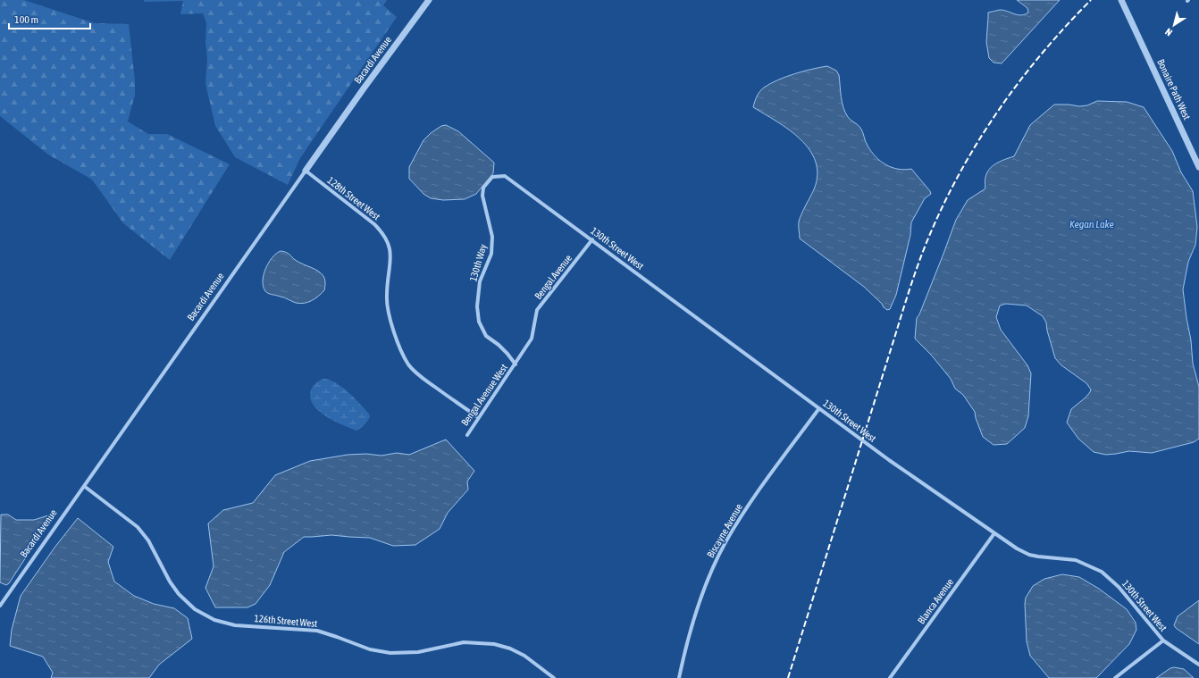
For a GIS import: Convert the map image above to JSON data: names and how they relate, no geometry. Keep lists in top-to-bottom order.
{
  "streets": {
    "street": [
      "Bacardi Avenue",
      "Bonaire Path West",
      "128th Street West",
      "130th Street West",
      "130th Way",
      "Bengal Avenue",
      "Bengal Avenue West",
      "Biscayne Avenue",
      "Blanca Avenue",
      "126th Street West"
    ]
  },
  "crossings": [
    ["Bacardi Avenue", "128th Street West"],
    ["Bacardi Avenue", "126th Street West"],
    ["128th Street West", "Bengal Avenue West"],
    ["130th Street West", "130th Way"],
    ["130th Street West", "Bengal Avenue"],
    ["130th Street West", "Biscayne Avenue"],
    ["130th Street West", "Blanca Avenue"],
    ["130th Way", "Bengal Avenue"],
    ["130th Way", "Bengal Avenue West"],
    ["Bengal Avenue", "Bengal Avenue West"]
  ],
  "water": ["Kegan Lake"],
  "scale_bar": "100 m",
  "north": "bottom left"
}
